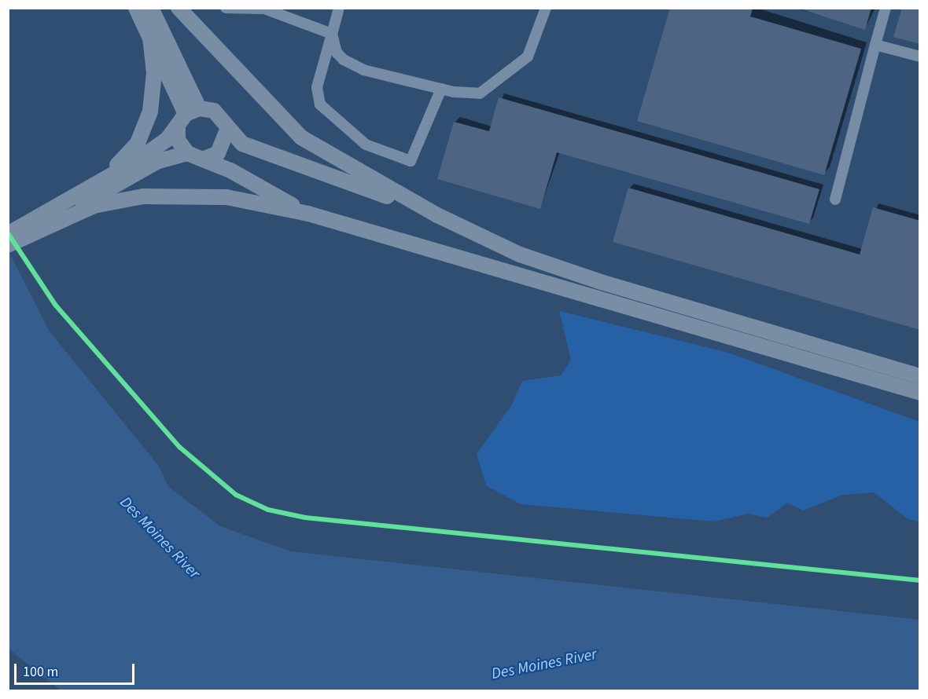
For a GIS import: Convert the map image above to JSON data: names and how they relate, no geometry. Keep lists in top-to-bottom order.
{
  "water": ["Des Moines River"],
  "scale_bar": "100 m"
}
